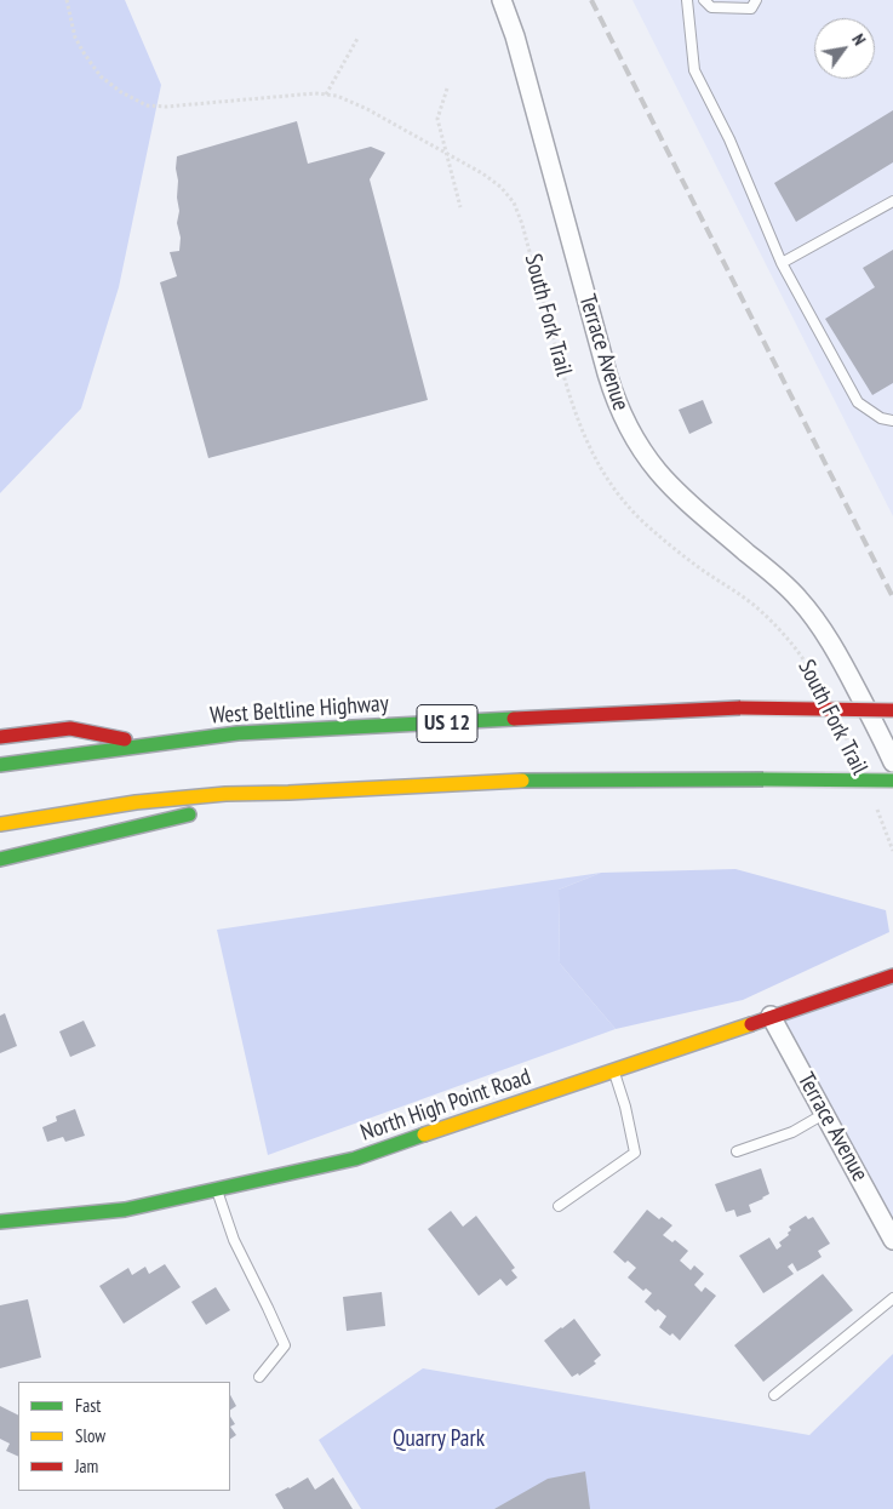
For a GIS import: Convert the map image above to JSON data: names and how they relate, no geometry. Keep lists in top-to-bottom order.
{
  "streets": {
    "main road": ["West Beltline Highway", "US 12", "North High Point Road"],
    "street": ["Terrace Avenue"],
    "path": ["South Fork Trail"]
  },
  "crossings": [
    ["Terrace Avenue", "North High Point Road"]
  ],
  "parks": ["Quarry Park"],
  "legend": ["Fast", "Slow", "Jam"],
  "north": "top right"
}
